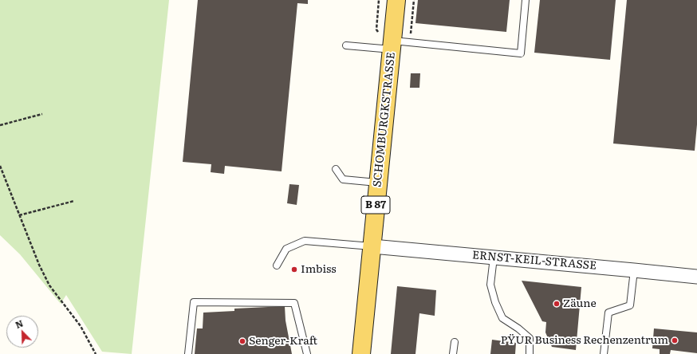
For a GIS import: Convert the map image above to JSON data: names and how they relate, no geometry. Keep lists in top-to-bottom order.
{
  "streets": {
    "main road": ["SCHOMBURGKSTRASSE", "B 87"],
    "street": ["ERNST-KEIL-STRASSE"]
  },
  "crossings": [
    ["SCHOMBURGKSTRASSE", "ERNST-KEIL-STRASSE"]
  ],
  "places": [
    "Imbiss",
    "Zäune",
    "PŸUR Business Rechenzentrum",
    "Senger-Kraft"
  ],
  "north": "top left"
}
